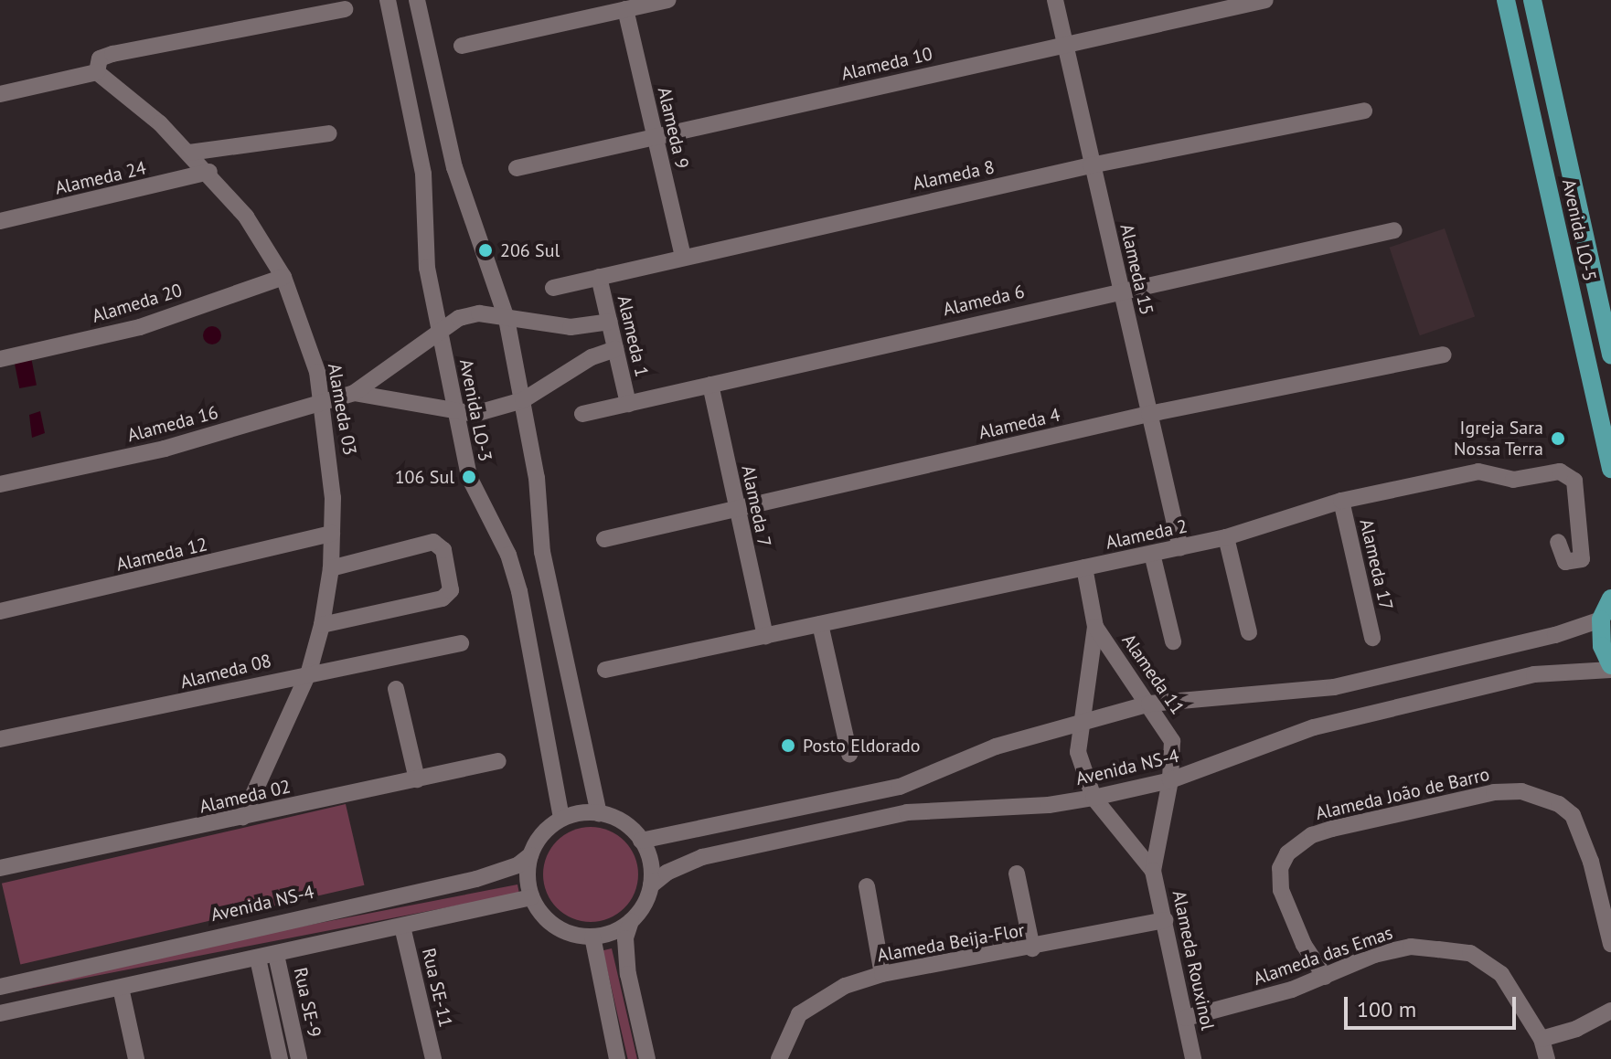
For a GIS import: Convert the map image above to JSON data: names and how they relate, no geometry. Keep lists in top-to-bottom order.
{
  "streets": {
    "main road": ["Avenida LO-5"],
    "street": [
      "Alameda 10",
      "Alameda 9",
      "Alameda 8",
      "Alameda 24",
      "Alameda 15",
      "Alameda 6",
      "Alameda 20",
      "Alameda 1",
      "Alameda 03",
      "Avenida LO-3",
      "Alameda 16",
      "Alameda 4",
      "Alameda 7",
      "Alameda 2",
      "Alameda 12",
      "Alameda 17",
      "Alameda 08",
      "Alameda 11",
      "Avenida NS-4",
      "Alameda João de Barro",
      "Alameda 02",
      "Alameda Beija-Flor",
      "Alameda das Emas",
      "Alameda Rouxinol",
      "Rua SE-11",
      "Rua SE-9"
    ]
  },
  "crossings": [
    ["Alameda 10", "Alameda 9"],
    ["Alameda 10", "Alameda 15"],
    ["Alameda 9", "Alameda 8"],
    ["Alameda 8", "Alameda 15"],
    ["Alameda 8", "Alameda 1"],
    ["Alameda 24", "Alameda 03"],
    ["Alameda 15", "Alameda 6"],
    ["Alameda 15", "Alameda 4"],
    ["Alameda 15", "Alameda 2"],
    ["Alameda 6", "Alameda 1"],
    ["Alameda 6", "Alameda 7"],
    ["Alameda 20", "Alameda 03"],
    ["Alameda 1", "Alameda 16"],
    ["Alameda 03", "Alameda 16"],
    ["Alameda 03", "Alameda 12"],
    ["Alameda 03", "Alameda 08"],
    ["Alameda 03", "Alameda 02"],
    ["Avenida LO-3", "Alameda 16"],
    ["Avenida LO-3", "Avenida NS-4"],
    ["Alameda 4", "Alameda 7"],
    ["Alameda 7", "Alameda 2"],
    ["Alameda 2", "Alameda 17"],
    ["Alameda 2", "Alameda 11"],
    ["Alameda 11", "Avenida NS-4"],
    ["Alameda 11", "Alameda Rouxinol"],
    ["Alameda João de Barro", "Alameda das Emas"],
    ["Alameda Beija-Flor", "Alameda Rouxinol"],
    ["Alameda das Emas", "Alameda Rouxinol"]
  ],
  "places": [
    "206 Sul",
    "Igreja Sara Nossa Terra",
    "106 Sul",
    "Posto Eldorado"
  ],
  "scale_bar": "100 m"
}
